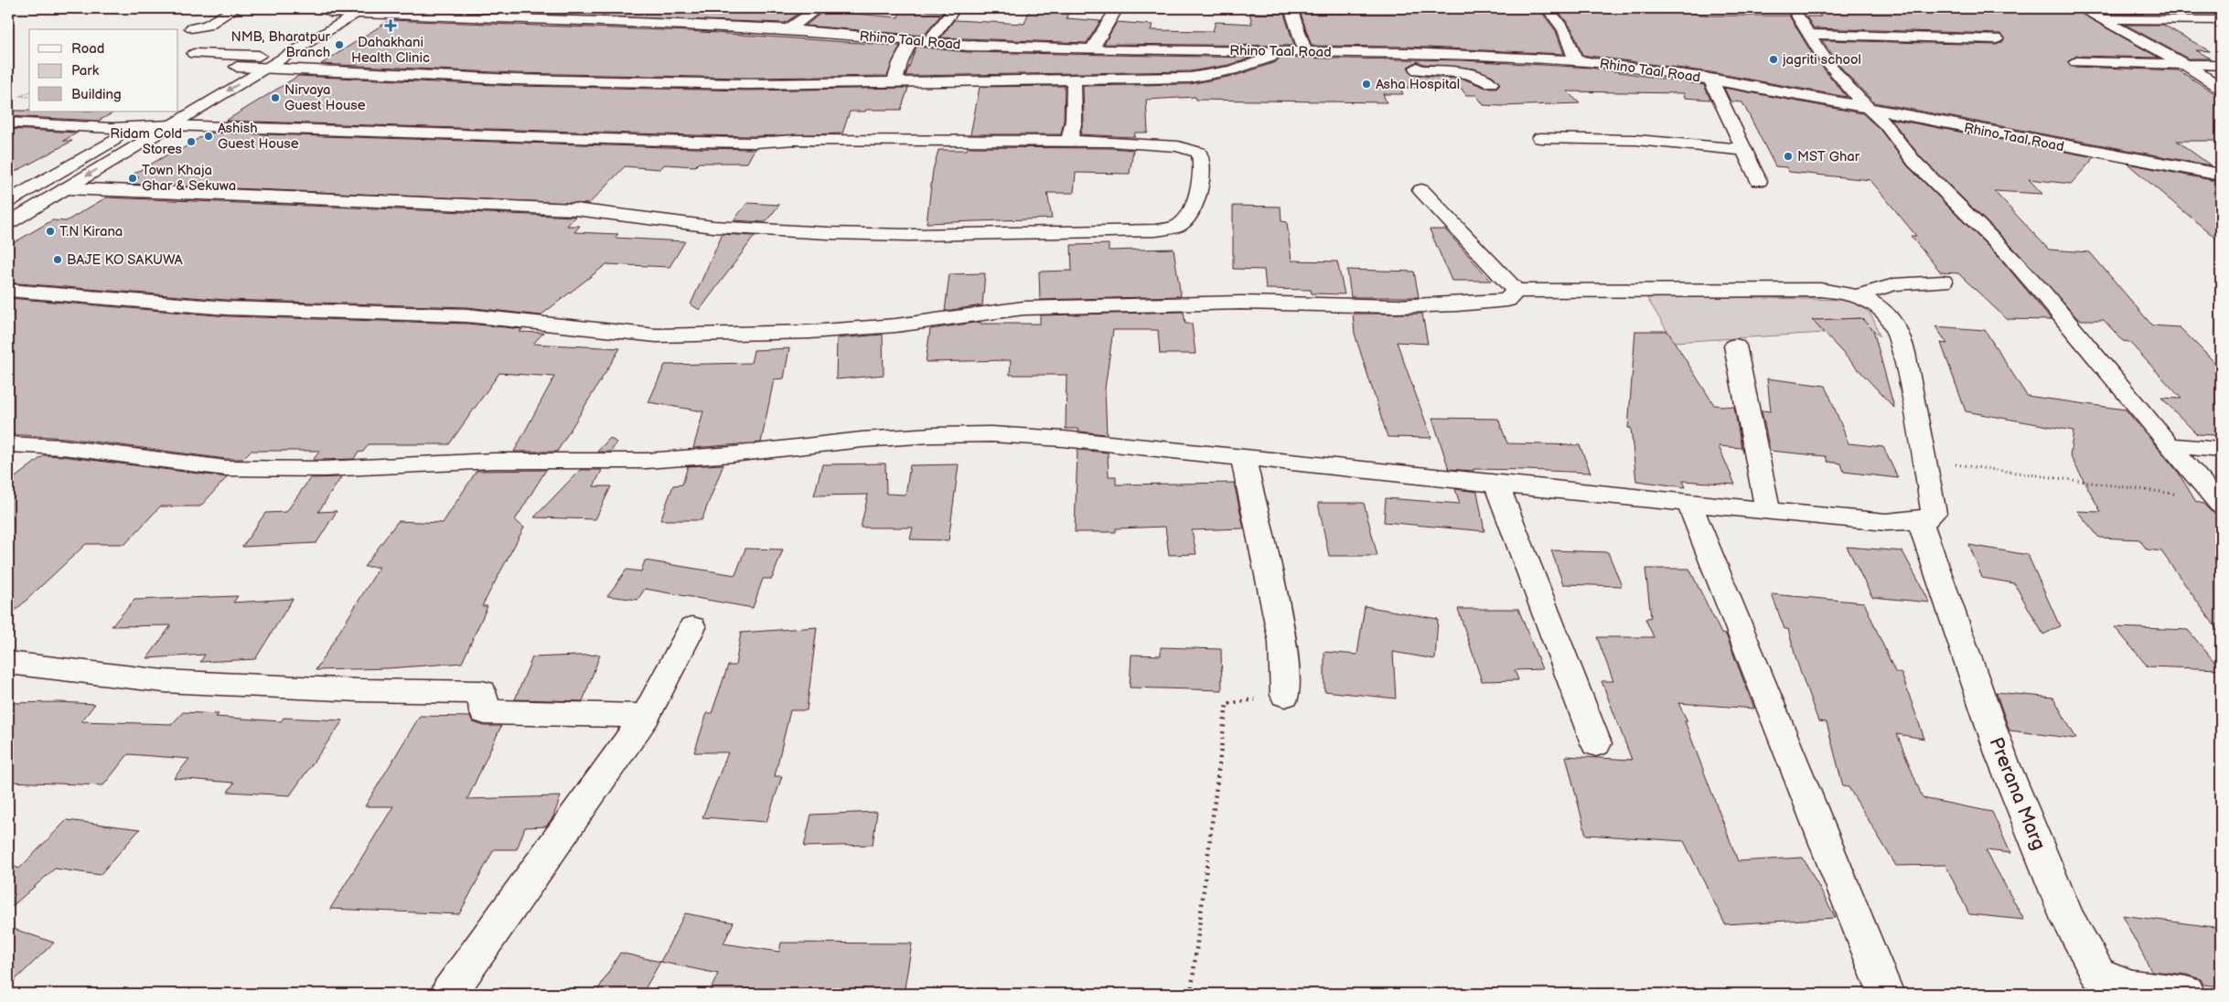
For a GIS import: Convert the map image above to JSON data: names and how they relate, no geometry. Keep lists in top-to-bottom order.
{
  "streets": {
    "main road": ["Rhino Taal Road", "Prerana Marg"]
  },
  "places": {
    "health": ["Dahakhani Health Clinic"],
    "other": [
      "NMB, Bharatpur Branch",
      "jagriti school",
      "Asha Hospital",
      "Nirvaya Guest House",
      "Ashish Guest House",
      "Ridam Cold Stores",
      "MST Ghar",
      "Town Khaja Ghar & Sekuwa",
      "T.N Kirana",
      "BAJE KO SAKUWA"
    ]
  },
  "legend": ["Road", "Park", "Building"]
}
